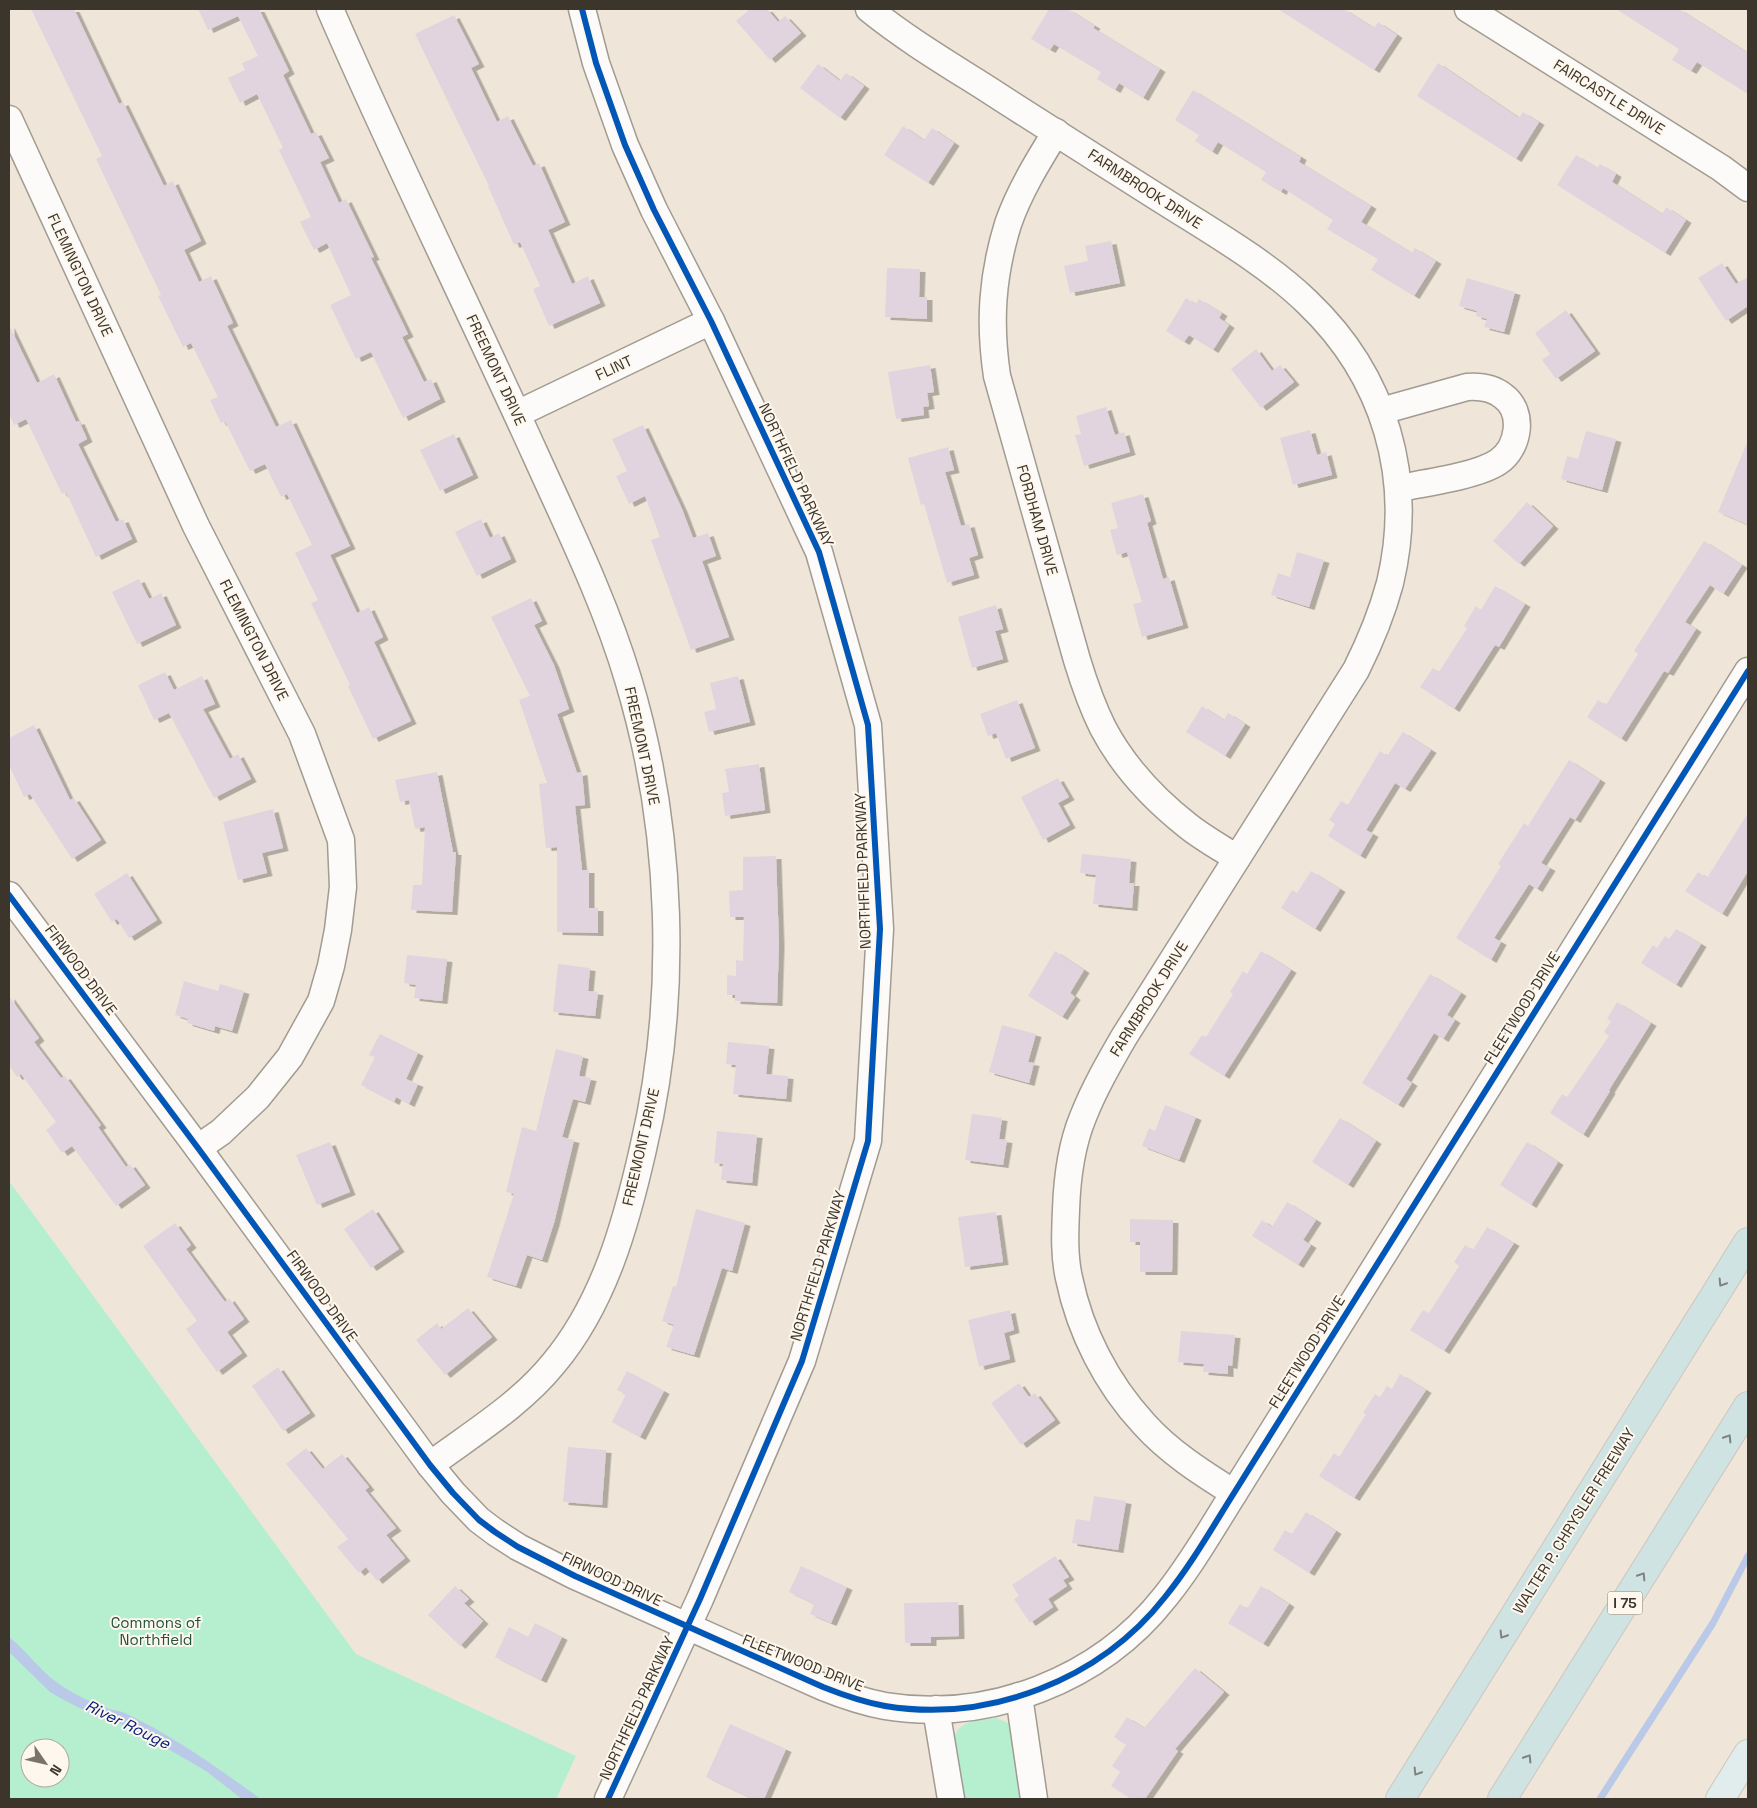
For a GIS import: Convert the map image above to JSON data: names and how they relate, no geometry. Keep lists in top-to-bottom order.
{
  "streets": {
    "highway": ["WALTER P. CHRYSLER FREEWAY", "I 75"],
    "street": [
      "FAIRCASTLE DRIVE",
      "FARMBROOK DRIVE",
      "FLEMINGTON DRIVE",
      "FLINT",
      "FREEMONT DRIVE",
      "NORTHFIELD PARKWAY",
      "FORDHAM DRIVE",
      "FIRWOOD DRIVE",
      "FLEETWOOD DRIVE"
    ]
  },
  "crossings": [
    ["FARMBROOK DRIVE", "FORDHAM DRIVE"],
    ["FARMBROOK DRIVE", "FLEETWOOD DRIVE"],
    ["FLEMINGTON DRIVE", "FIRWOOD DRIVE"],
    ["FLINT", "FREEMONT DRIVE"],
    ["FLINT", "NORTHFIELD PARKWAY"],
    ["FREEMONT DRIVE", "FIRWOOD DRIVE"],
    ["NORTHFIELD PARKWAY", "FIRWOOD DRIVE"],
    ["NORTHFIELD PARKWAY", "FLEETWOOD DRIVE"],
    ["FIRWOOD DRIVE", "FLEETWOOD DRIVE"]
  ],
  "water": ["River Rouge"],
  "parks": ["Commons of Northfield"],
  "north": "bottom right"
}
